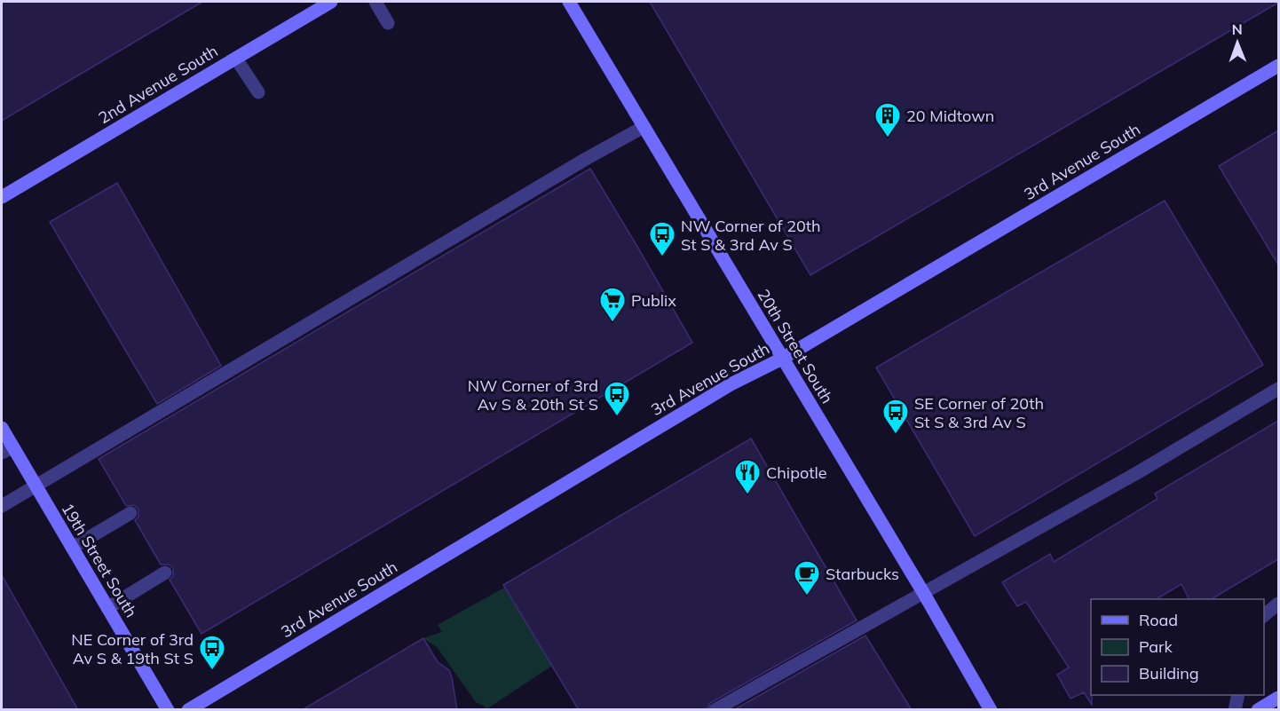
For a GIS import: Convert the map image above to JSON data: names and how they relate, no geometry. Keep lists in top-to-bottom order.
{
  "streets": {
    "street": [
      "2nd Avenue South",
      "3rd Avenue South",
      "20th Street South",
      "19th Street South"
    ]
  },
  "crossings": [
    ["3rd Avenue South", "20th Street South"]
  ],
  "places": {
    "building": ["20 Midtown"],
    "bus stop": [
      "NW Corner of 20th St S & 3rd Av S",
      "NW Corner of 3rd Av S & 20th St S",
      "SE Corner of 20th St S & 3rd Av S",
      "NE Corner of 3rd Av S & 19th St S"
    ],
    "supermarket": ["Publix"],
    "restaurant": ["Chipotle"],
    "cafe": ["Starbucks"]
  },
  "legend": ["Road", "Park", "Building"],
  "north": "top"
}
